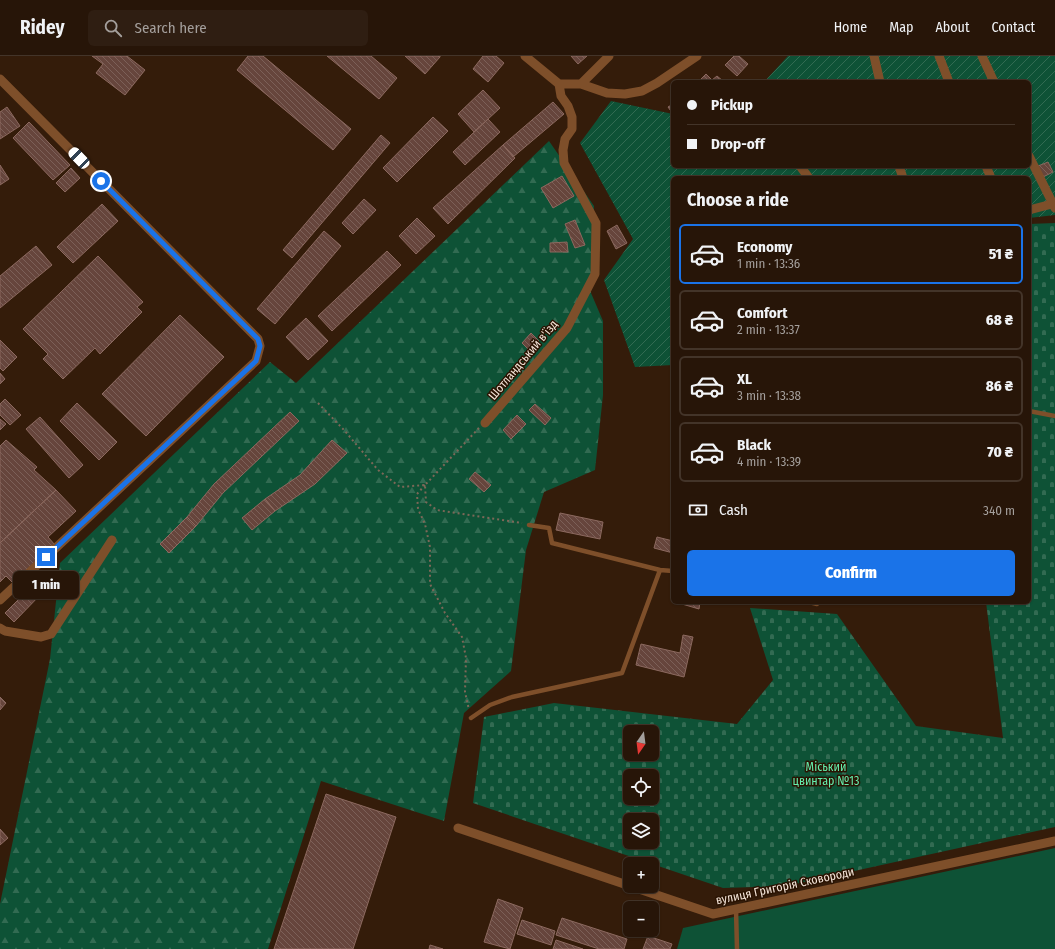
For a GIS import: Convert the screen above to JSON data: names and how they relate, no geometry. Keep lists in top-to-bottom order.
{
  "streets": {
    "street": ["Шотландський в'їзд", "вулиця Григорія Сковороди"]
  },
  "parks": ["Міський цвинтар №13"],
  "north": "bottom",
  "page": {
    "header": "Ridey",
    "search": "Search here",
    "nav": [
      "Home",
      "Map",
      "About",
      "Contact"
    ],
    "banner": ["Pickup", "Drop-off"],
    "heading": "Choose a ride",
    "list": [
      {
        "name": "Economy",
        "note": "1 min · 13:36",
        "value": "51 ₴"
      },
      {
        "name": "Comfort",
        "note": "2 min · 13:37",
        "value": "68 ₴"
      },
      {
        "name": "XL",
        "note": "3 min · 13:38",
        "value": "86 ₴"
      },
      {
        "name": "Black",
        "note": "4 min · 13:39",
        "value": "70 ₴"
      }
    ],
    "pay": ["Cash", "340 m"],
    "buttons": "Confirm",
    "bubble": "1 min",
    "map_buttons": ["+", "−"]
  }
}
